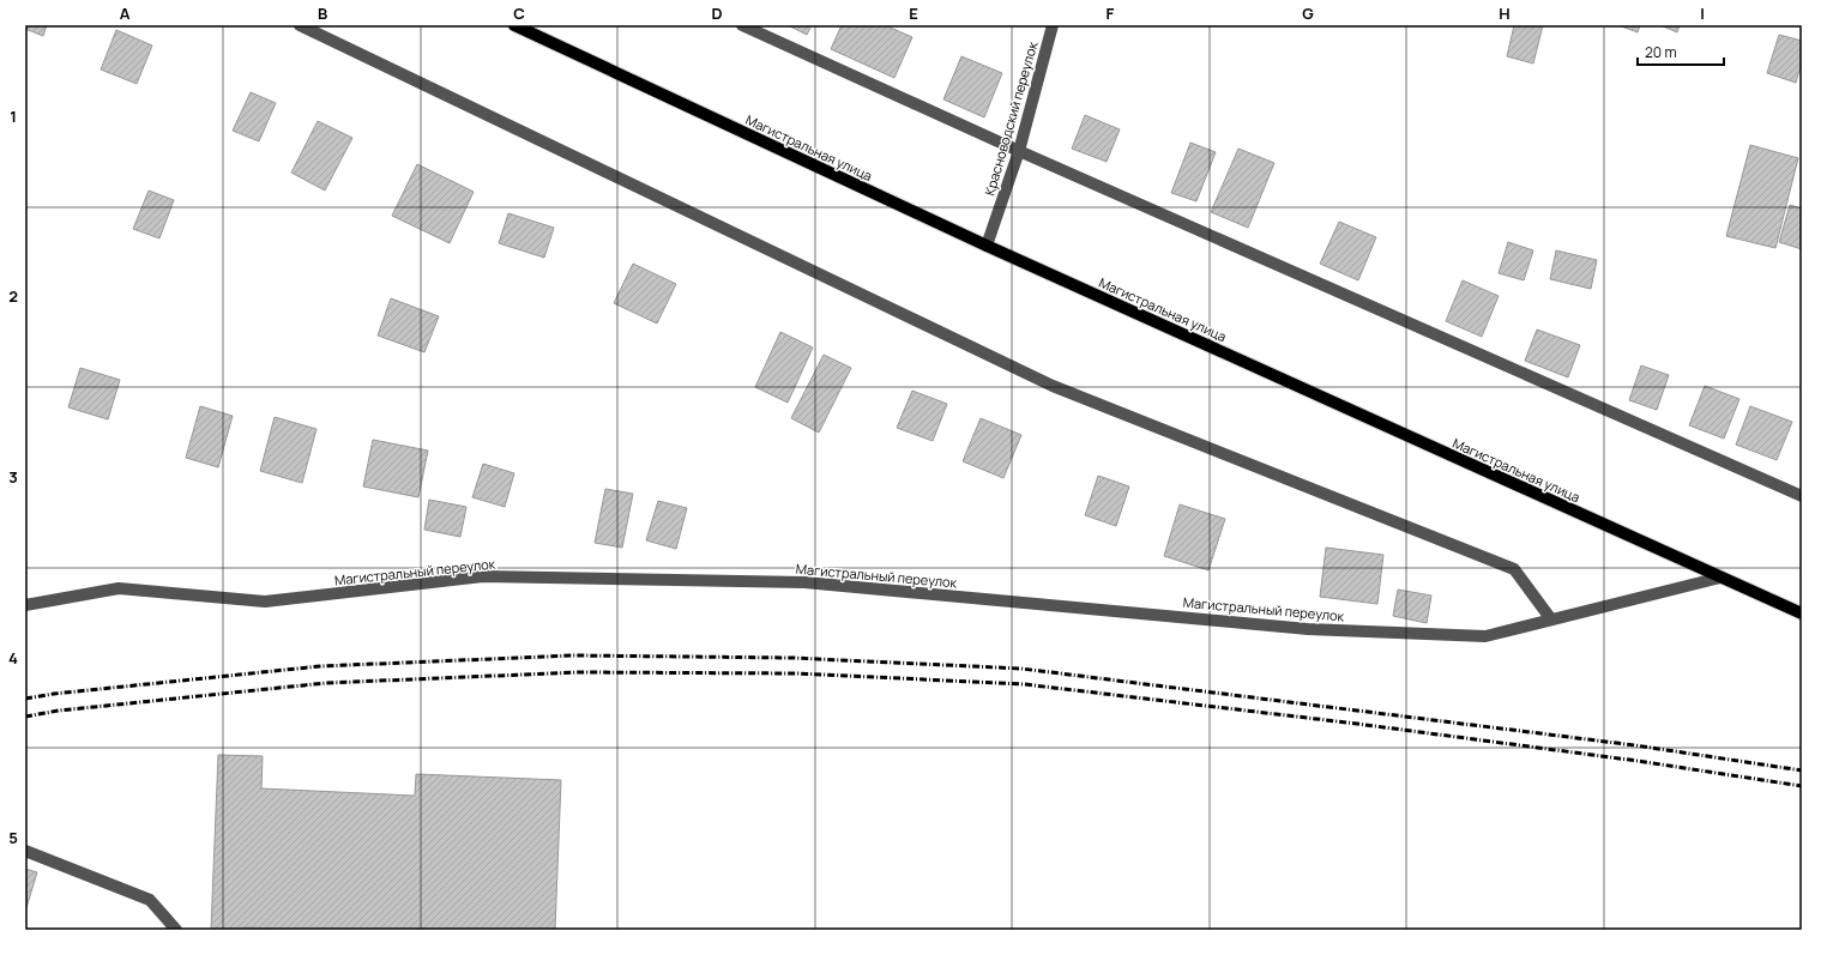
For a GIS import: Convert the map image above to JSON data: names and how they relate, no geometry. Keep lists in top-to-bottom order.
{
  "streets": {
    "main road": ["Магистральная улица"],
    "street": ["Красноводский переулок", "Магистральный переулок"]
  },
  "crossings": [
    ["Красноводский переулок", "Магистральная улица"],
    ["Магистральная улица", "Магистральный переулок"]
  ],
  "scale_bar": "20 m",
  "grid": {
    "columns": [
      "A",
      "B",
      "C",
      "D",
      "E",
      "F",
      "G",
      "H",
      "I"
    ],
    "rows": [
      "1",
      "2",
      "3",
      "4",
      "5"
    ]
  }
}
